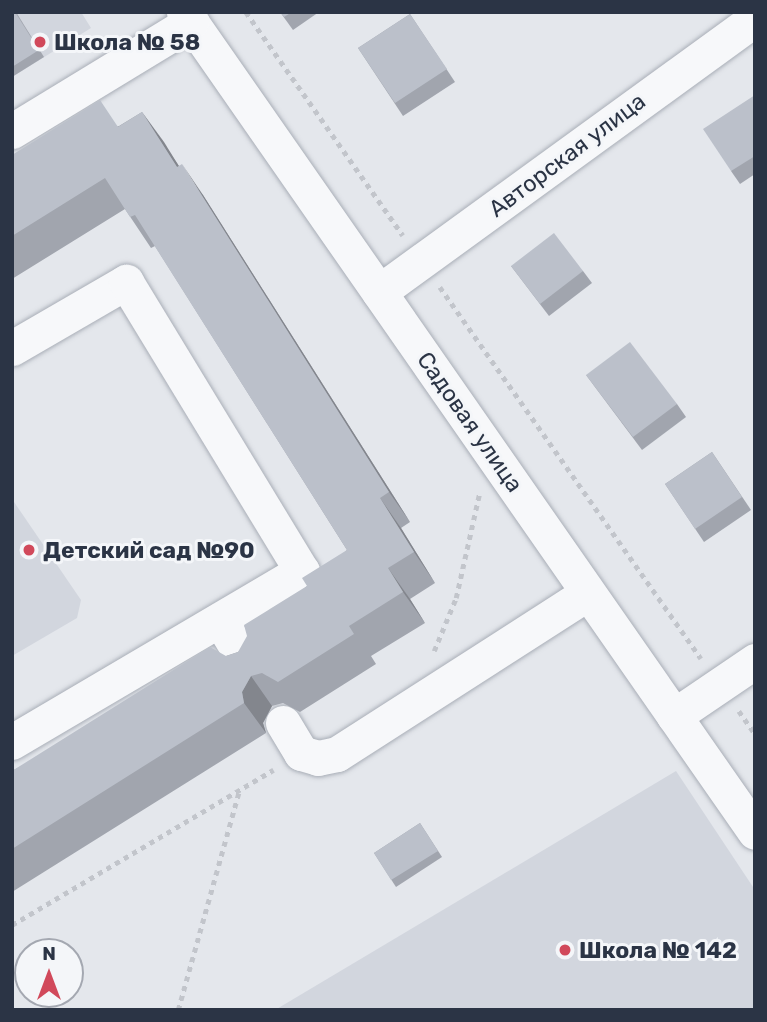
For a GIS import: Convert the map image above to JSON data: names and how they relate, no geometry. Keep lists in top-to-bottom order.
{
  "streets": {
    "street": ["Авторская улица", "Садовая улица"]
  },
  "crossings": [
    ["Авторская улица", "Садовая улица"]
  ],
  "places": ["Школа № 58", "Детский сад №90", "Школа № 142"],
  "north": "top"
}
